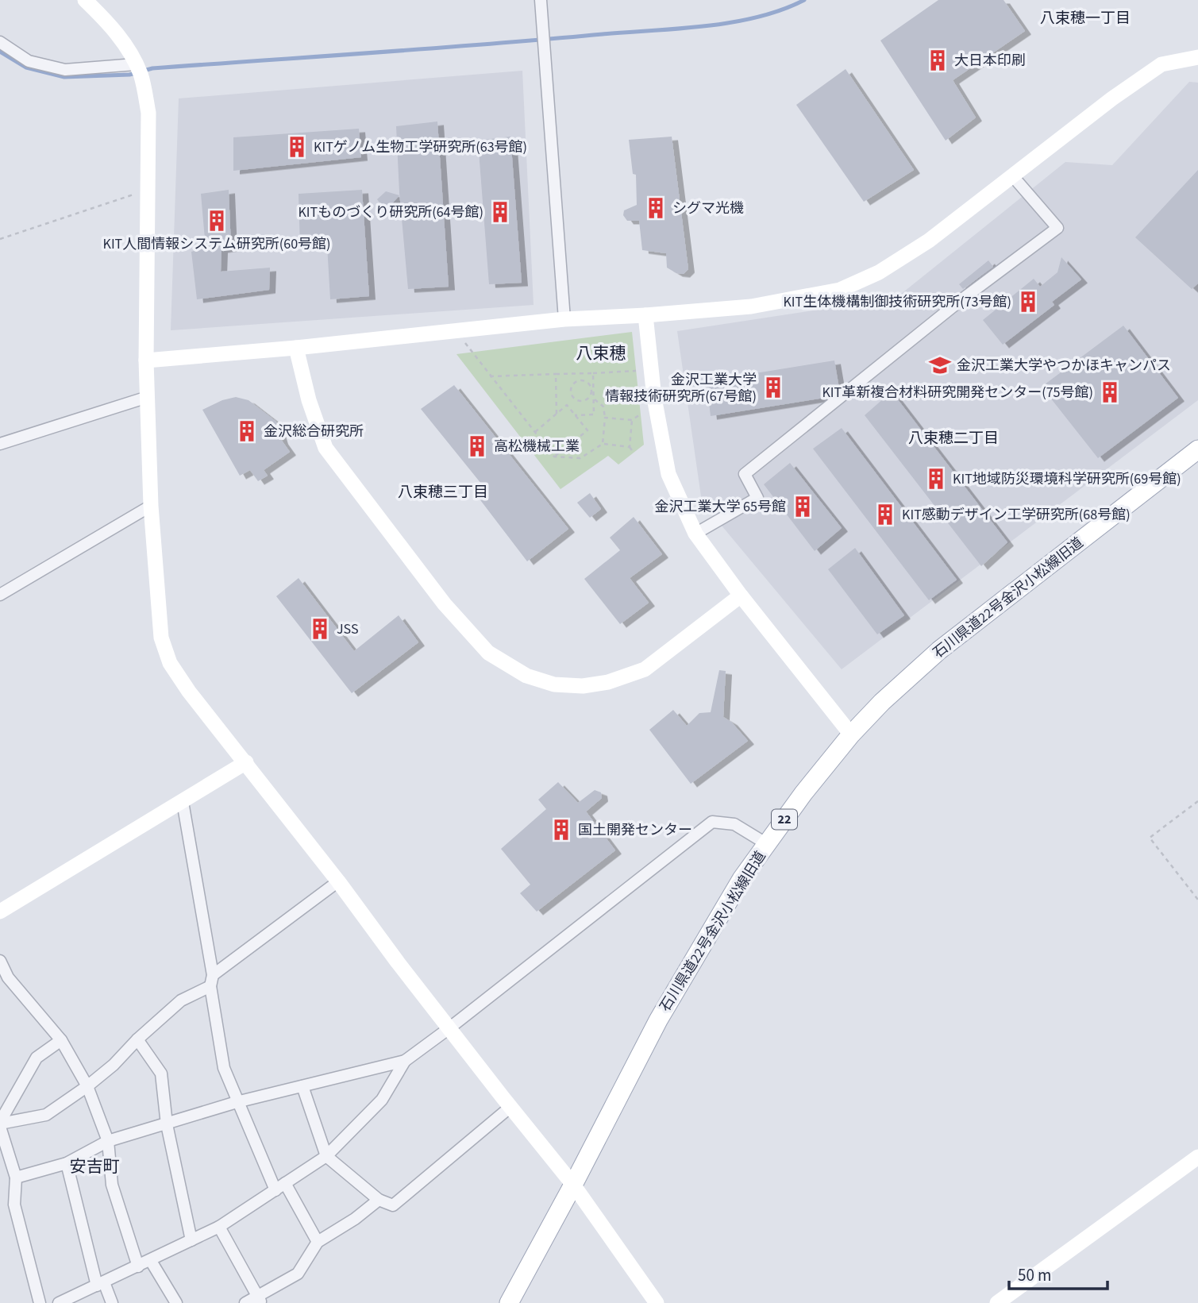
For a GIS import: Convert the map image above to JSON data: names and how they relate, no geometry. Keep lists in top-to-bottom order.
{
  "streets": {
    "main road": ["石川県道22号金沢小松線旧道", "22"]
  },
  "districts": [
    "八束穂一丁目",
    "八束穂",
    "八束穂二丁目",
    "八束穂三丁目",
    "安吉町"
  ],
  "places": {
    "building": [
      "大日本印刷",
      "KITゲノム生物工学研究所(63号館)",
      "シグマ光機",
      "KITものづくり研究所(64号館)",
      "KIT人間情報システム研究所(60号館)",
      "KIT生体機構制御技術研究所(73号館)",
      "金沢工業大学 情報技術研究所(67号館)",
      "KIT革新複合材料研究開発センター(75号館)",
      "金沢総合研究所",
      "高松機械工業",
      "KIT地域防災環境科学研究所(69号館)",
      "金沢工業大学 65号館",
      "KIT感動デザイン工学研究所(68号館)",
      "JSS",
      "国土開発センター"
    ],
    "school or university": ["金沢工業大学やつかほキャンパス"]
  },
  "scale_bar": "50 m"
}
